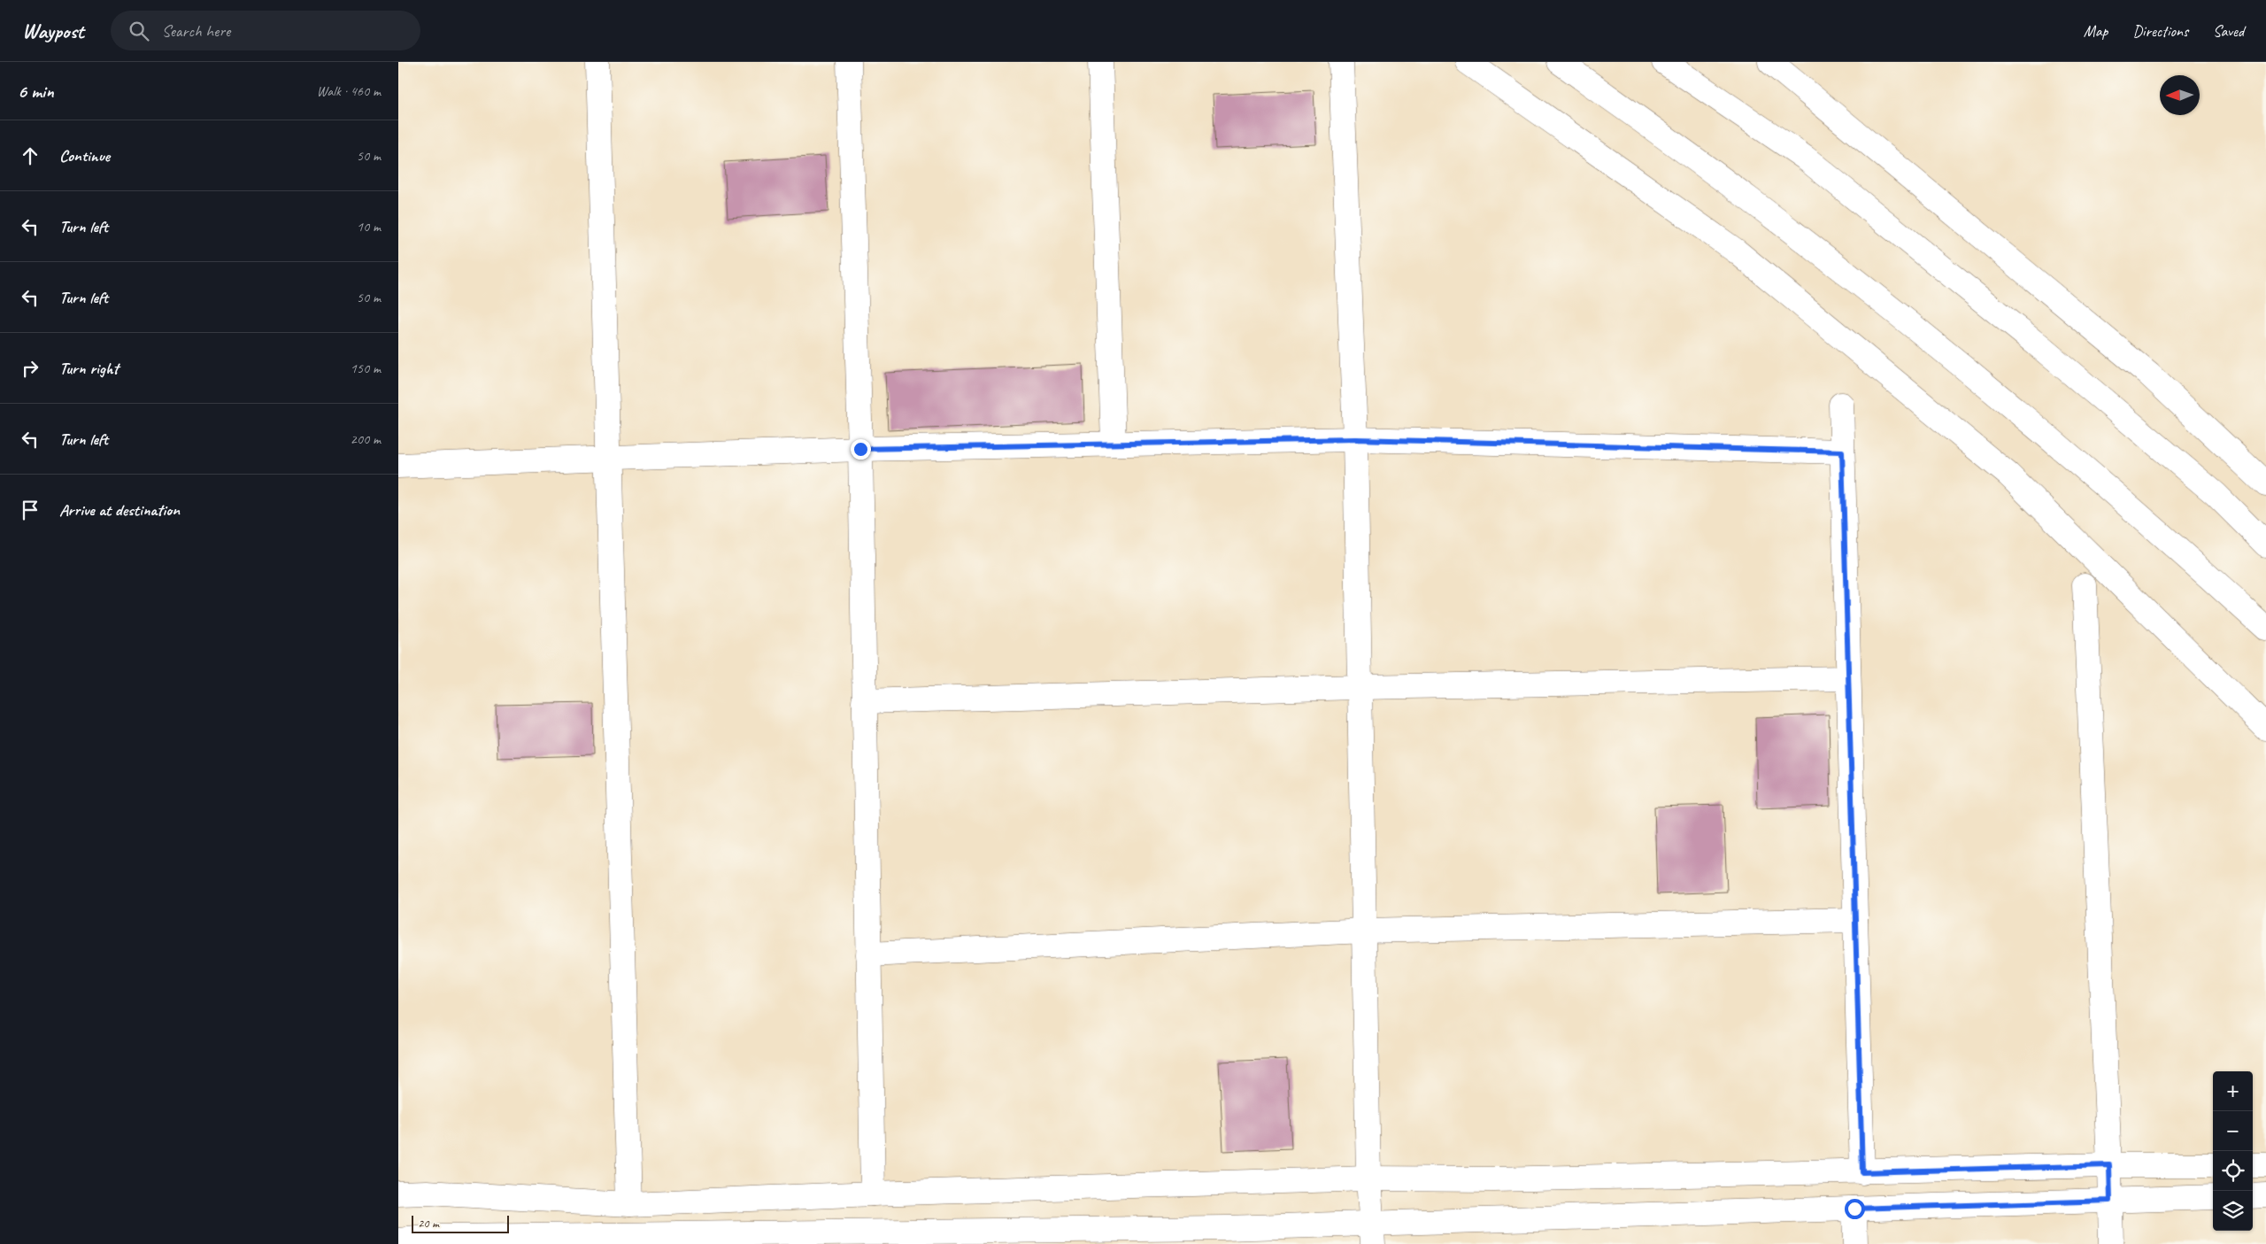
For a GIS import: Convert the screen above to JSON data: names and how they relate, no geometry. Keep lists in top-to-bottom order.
{
  "scale_bar": "20 m",
  "north": "left",
  "page": {
    "header": "Waypost",
    "search": "Search here",
    "nav": ["Map", "Directions", "Saved"],
    "heading": ["6 min", "Walk · 460 m"],
    "list": [
      ["Continue", "50 m"],
      ["Turn left", "10 m"],
      ["Turn left", "50 m"],
      ["Turn right", "150 m"],
      ["Turn left", "200 m"],
      "Arrive at destination"
    ],
    "map_buttons": ["+", "−"],
    "scale": "20 m"
  }
}
